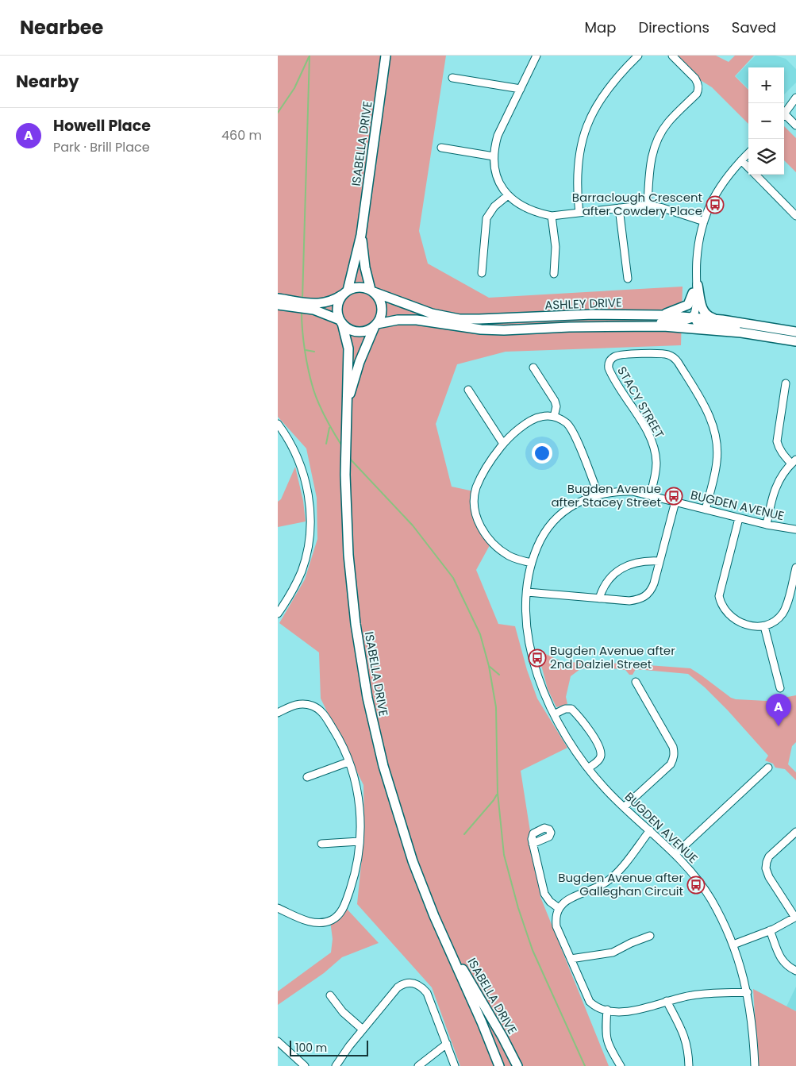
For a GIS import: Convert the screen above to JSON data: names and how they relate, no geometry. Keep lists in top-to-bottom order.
{
  "streets": {
    "main road": ["ISABELLA DRIVE", "ASHLEY DRIVE"],
    "street": ["STACY STREET", "BUGDEN AVENUE"]
  },
  "crossings": [
    ["ISABELLA DRIVE", "ASHLEY DRIVE"],
    ["STACY STREET", "BUGDEN AVENUE"]
  ],
  "places": {
    "bus stop": [
      "Barraclough Crescent after Cowdery Place",
      "Bugden Avenue after Stacey Street",
      "Bugden Avenue after 2nd Dalziel Street",
      "Bugden Avenue after Galleghan Circuit"
    ]
  },
  "scale_bar": "100 m",
  "page": {
    "header": "Nearbee",
    "nav": ["Map", "Directions", "Saved"],
    "heading": "Nearby",
    "map_buttons": ["+", "−"],
    "list": [
      {
        "mark": "A",
        "name": "Howell Place",
        "note": "Park · Brill Place",
        "value": "460 m"
      }
    ],
    "pins": "A",
    "scale": "100 m"
  }
}
